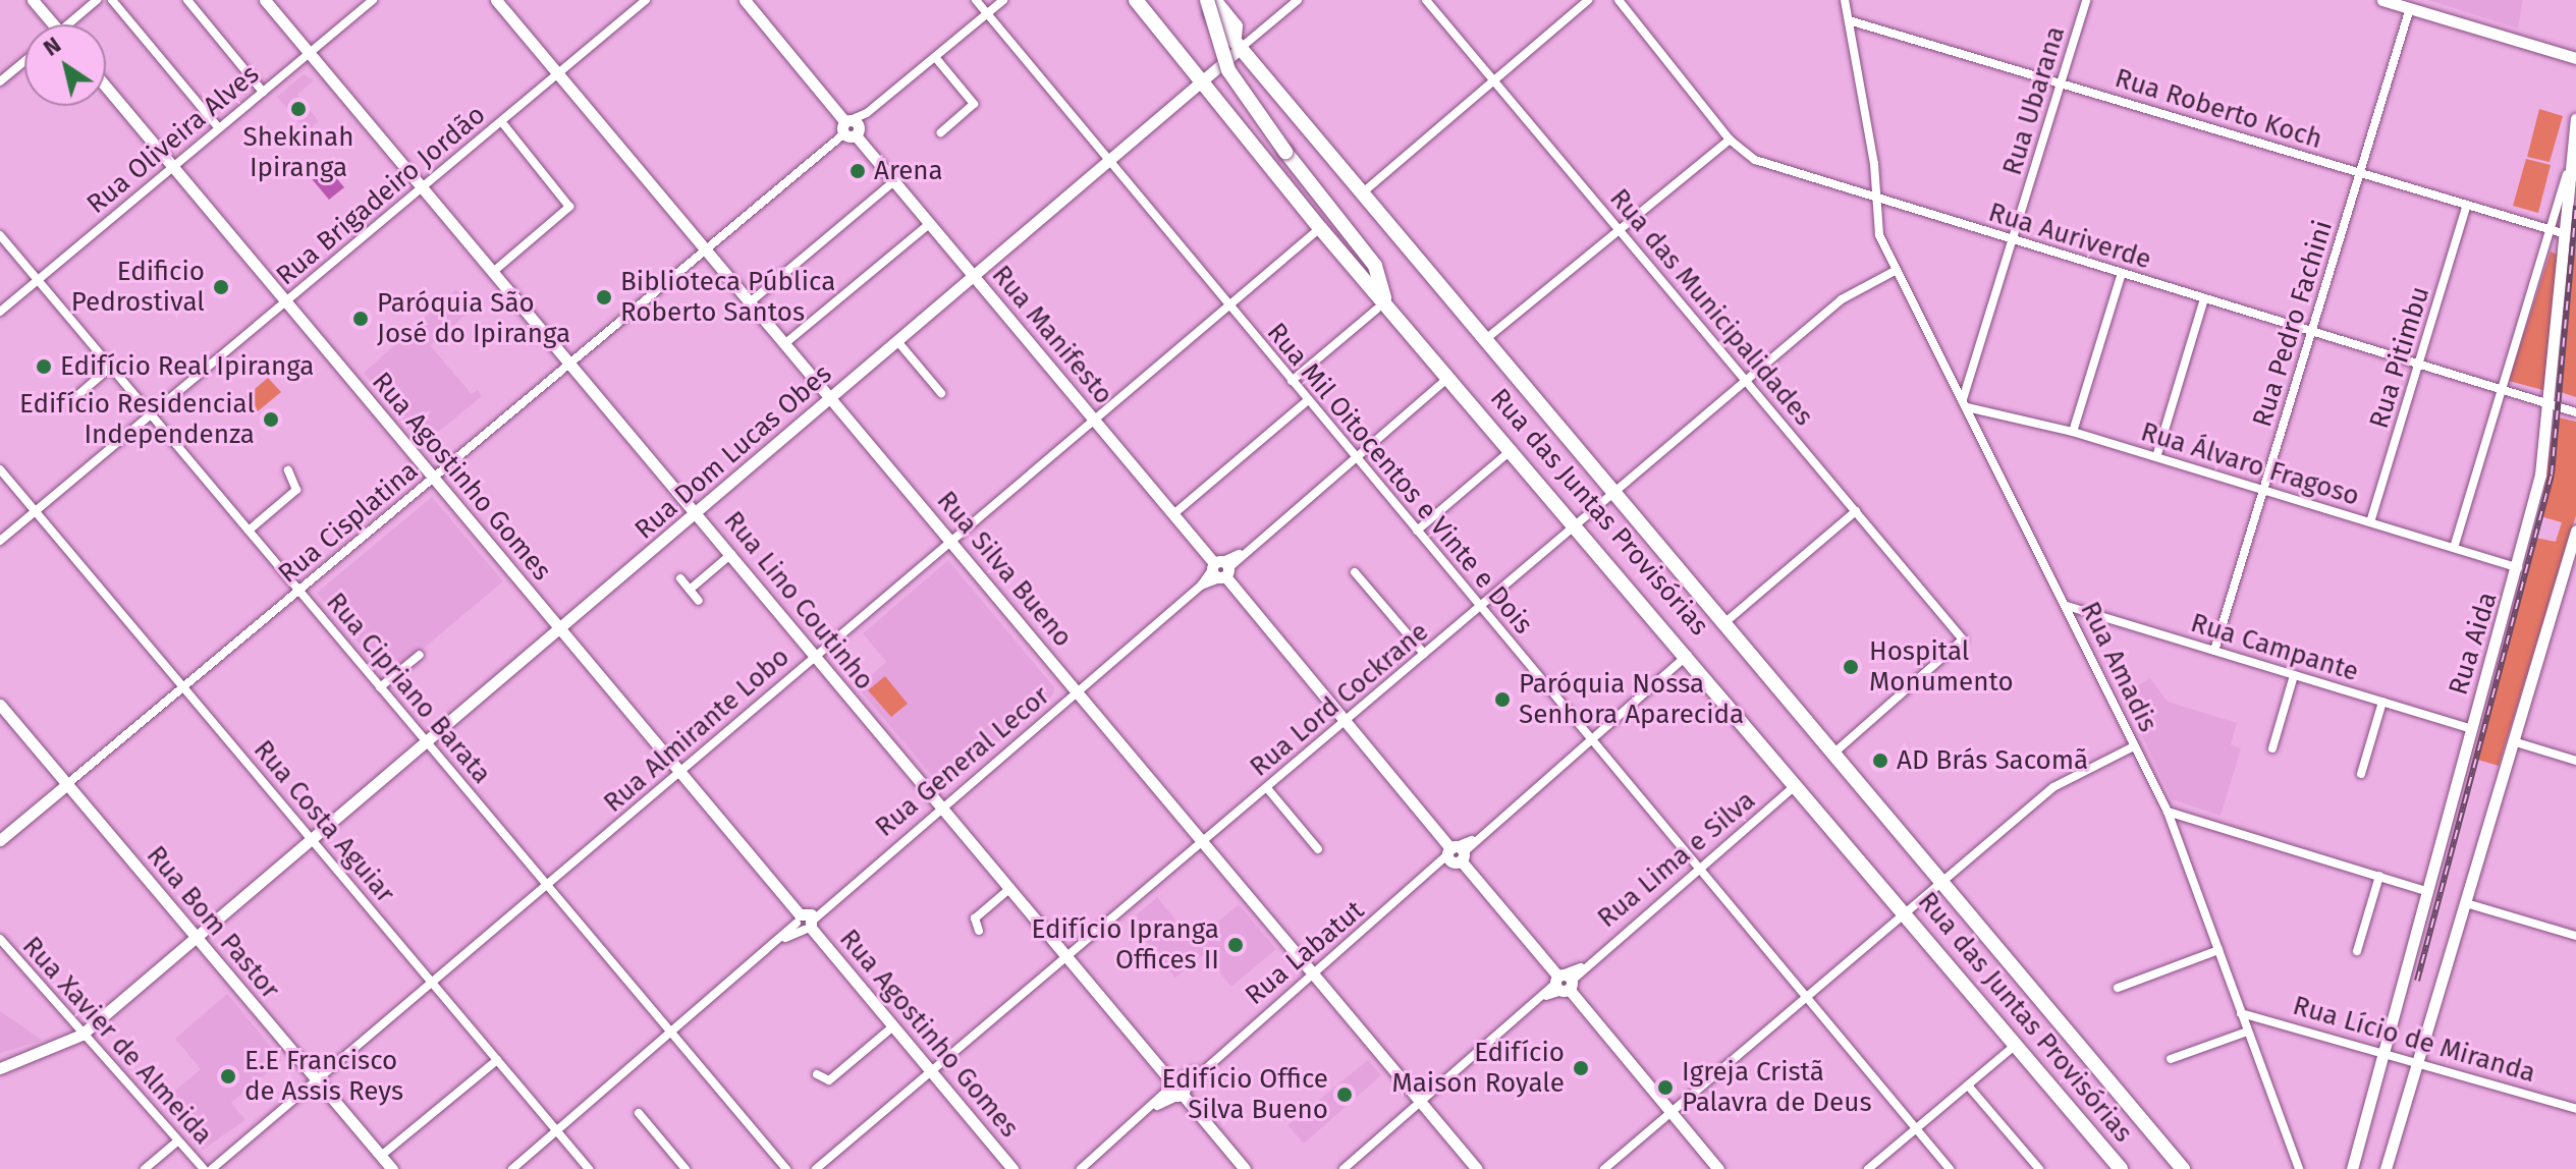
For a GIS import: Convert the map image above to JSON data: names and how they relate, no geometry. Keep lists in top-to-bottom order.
{
  "streets": {
    "highway": ["Rua das Juntas Provisórias"],
    "street": [
      "Rua Ubarana",
      "Rua Roberto Koch",
      "Rua Oliveira Alves",
      "Rua Brigadeiro Jordão",
      "Rua Auriverde",
      "Rua das Municipalidades",
      "Rua Pedro Fachini",
      "Rua Manifesto",
      "Rua Pitimbu",
      "Rua Dom Lucas Obes",
      "Rua Álvaro Fragoso",
      "Rua Agostinho Gomes",
      "Rua Mil Oitocentos e Vinte e Dois",
      "Rua Cisplatina",
      "Rua Silva Bueno",
      "Rua Lino Coutinho",
      "Rua Aida",
      "Rua Campante",
      "Rua Amadis",
      "Rua Cipriano Barata",
      "Rua Lord Cockrane",
      "Rua Almirante Lobo",
      "Rua General Lecor",
      "Rua Costa Aguiar",
      "Rua Lima e Silva",
      "Rua Bom Pastor",
      "Rua Labatut",
      "Rua Lício de Miranda",
      "Rua Xavier de Almeida"
    ]
  },
  "crossings": [
    ["Rua Ubarana", "Rua Roberto Koch"],
    ["Rua Ubarana", "Rua Auriverde"],
    ["Rua Ubarana", "Rua Álvaro Fragoso"],
    ["Rua Ubarana", "Rua Amadis"],
    ["Rua Roberto Koch", "Rua Pedro Fachini"],
    ["Rua Roberto Koch", "Rua Pitimbu"],
    ["Rua Roberto Koch", "Rua Aida"],
    ["Rua Roberto Koch", "Rua Amadis"],
    ["Rua Oliveira Alves", "Rua Agostinho Gomes"],
    ["Rua Oliveira Alves", "Rua Lino Coutinho"],
    ["Rua Oliveira Alves", "Rua Cipriano Barata"],
    ["Rua Brigadeiro Jordão", "Rua Agostinho Gomes"],
    ["Rua Brigadeiro Jordão", "Rua Silva Bueno"],
    ["Rua Brigadeiro Jordão", "Rua Lino Coutinho"],
    ["Rua Brigadeiro Jordão", "Rua Cipriano Barata"],
    ["Rua Brigadeiro Jordão", "Rua Costa Aguiar"],
    ["Rua Auriverde", "Rua Pedro Fachini"],
    ["Rua Auriverde", "Rua Pitimbu"],
    ["Rua Auriverde", "Rua Aida"],
    ["Rua Auriverde", "Rua Amadis"],
    ["Rua das Municipalidades", "Rua das Juntas Provisórias"],
    ["Rua das Municipalidades", "Rua Lord Cockrane"],
    ["Rua Pedro Fachini", "Rua Álvaro Fragoso"],
    ["Rua Pedro Fachini", "Rua Campante"],
    ["Rua Manifesto", "Rua Dom Lucas Obes"],
    ["Rua Manifesto", "Rua Cisplatina"],
    ["Rua Manifesto", "Rua Lord Cockrane"],
    ["Rua Manifesto", "Rua Almirante Lobo"],
    ["Rua Manifesto", "Rua General Lecor"],
    ["Rua Manifesto", "Rua Lima e Silva"],
    ["Rua Manifesto", "Rua Labatut"],
    ["Rua Pitimbu", "Rua Álvaro Fragoso"],
    ["Rua Dom Lucas Obes", "Rua Agostinho Gomes"],
    ["Rua Dom Lucas Obes", "Rua Mil Oitocentos e Vinte e Dois"],
    ["Rua Dom Lucas Obes", "Rua das Juntas Provisórias"],
    ["Rua Dom Lucas Obes", "Rua Silva Bueno"],
    ["Rua Dom Lucas Obes", "Rua Lino Coutinho"],
    ["Rua Dom Lucas Obes", "Rua Cipriano Barata"],
    ["Rua Dom Lucas Obes", "Rua Costa Aguiar"],
    ["Rua Dom Lucas Obes", "Rua Bom Pastor"],
    ["Rua Dom Lucas Obes", "Rua Xavier de Almeida"],
    ["Rua Álvaro Fragoso", "Rua Aida"],
    ["Rua Álvaro Fragoso", "Rua Amadis"],
    ["Rua Agostinho Gomes", "Rua Cisplatina"],
    ["Rua Agostinho Gomes", "Rua Lord Cockrane"],
    ["Rua Agostinho Gomes", "Rua Almirante Lobo"],
    ["Rua Agostinho Gomes", "Rua General Lecor"],
    ["Rua Mil Oitocentos e Vinte e Dois", "Rua Cisplatina"],
    ["Rua Mil Oitocentos e Vinte e Dois", "Rua Lord Cockrane"],
    ["Rua Mil Oitocentos e Vinte e Dois", "Rua Almirante Lobo"],
    ["Rua Mil Oitocentos e Vinte e Dois", "Rua General Lecor"],
    ["Rua Mil Oitocentos e Vinte e Dois", "Rua Lima e Silva"],
    ["Rua Mil Oitocentos e Vinte e Dois", "Rua Labatut"],
    ["Rua das Juntas Provisórias", "Rua Lord Cockrane"],
    ["Rua das Juntas Provisórias", "Rua Almirante Lobo"],
    ["Rua das Juntas Provisórias", "Rua General Lecor"],
    ["Rua das Juntas Provisórias", "Rua Lima e Silva"],
    ["Rua das Juntas Provisórias", "Rua Labatut"],
    ["Rua Cisplatina", "Rua Silva Bueno"],
    ["Rua Cisplatina", "Rua Lino Coutinho"],
    ["Rua Cisplatina", "Rua Cipriano Barata"],
    ["Rua Cisplatina", "Rua Costa Aguiar"],
    ["Rua Cisplatina", "Rua Bom Pastor"],
    ["Rua Silva Bueno", "Rua Lord Cockrane"],
    ["Rua Silva Bueno", "Rua Almirante Lobo"],
    ["Rua Silva Bueno", "Rua General Lecor"],
    ["Rua Silva Bueno", "Rua Lima e Silva"],
    ["Rua Silva Bueno", "Rua Labatut"],
    ["Rua Lino Coutinho", "Rua Lord Cockrane"],
    ["Rua Lino Coutinho", "Rua Almirante Lobo"],
    ["Rua Lino Coutinho", "Rua General Lecor"],
    ["Rua Lino Coutinho", "Rua Labatut"],
    ["Rua Aida", "Rua Campante"],
    ["Rua Aida", "Rua Lício de Miranda"],
    ["Rua Campante", "Rua Amadis"],
    ["Rua Amadis", "Rua Lord Cockrane"],
    ["Rua Amadis", "Rua Lício de Miranda"],
    ["Rua Cipriano Barata", "Rua Almirante Lobo"],
    ["Rua Cipriano Barata", "Rua General Lecor"],
    ["Rua Almirante Lobo", "Rua Costa Aguiar"],
    ["Rua Almirante Lobo", "Rua Bom Pastor"],
    ["Rua General Lecor", "Rua Costa Aguiar"]
  ],
  "places": [
    "Shekinah Ipiranga",
    "Arena",
    "Edificio Pedrostival",
    "Biblioteca Pública Roberto Santos",
    "Paróquia São José do Ipiranga",
    "Edifício Real Ipiranga",
    "Edifício Residencial Independenza",
    "Hospital Monumento",
    "Paróquia Nossa Senhora Aparecida",
    "AD Brás Sacomã",
    "Edifício Ipranga Offices II",
    "Edifício Maison Royale",
    "E.E Francisco de Assis Reys",
    "Igreja Cristã Palavra de Deus",
    "Edifício Office Silva Bueno"
  ],
  "north": "top left"
}
